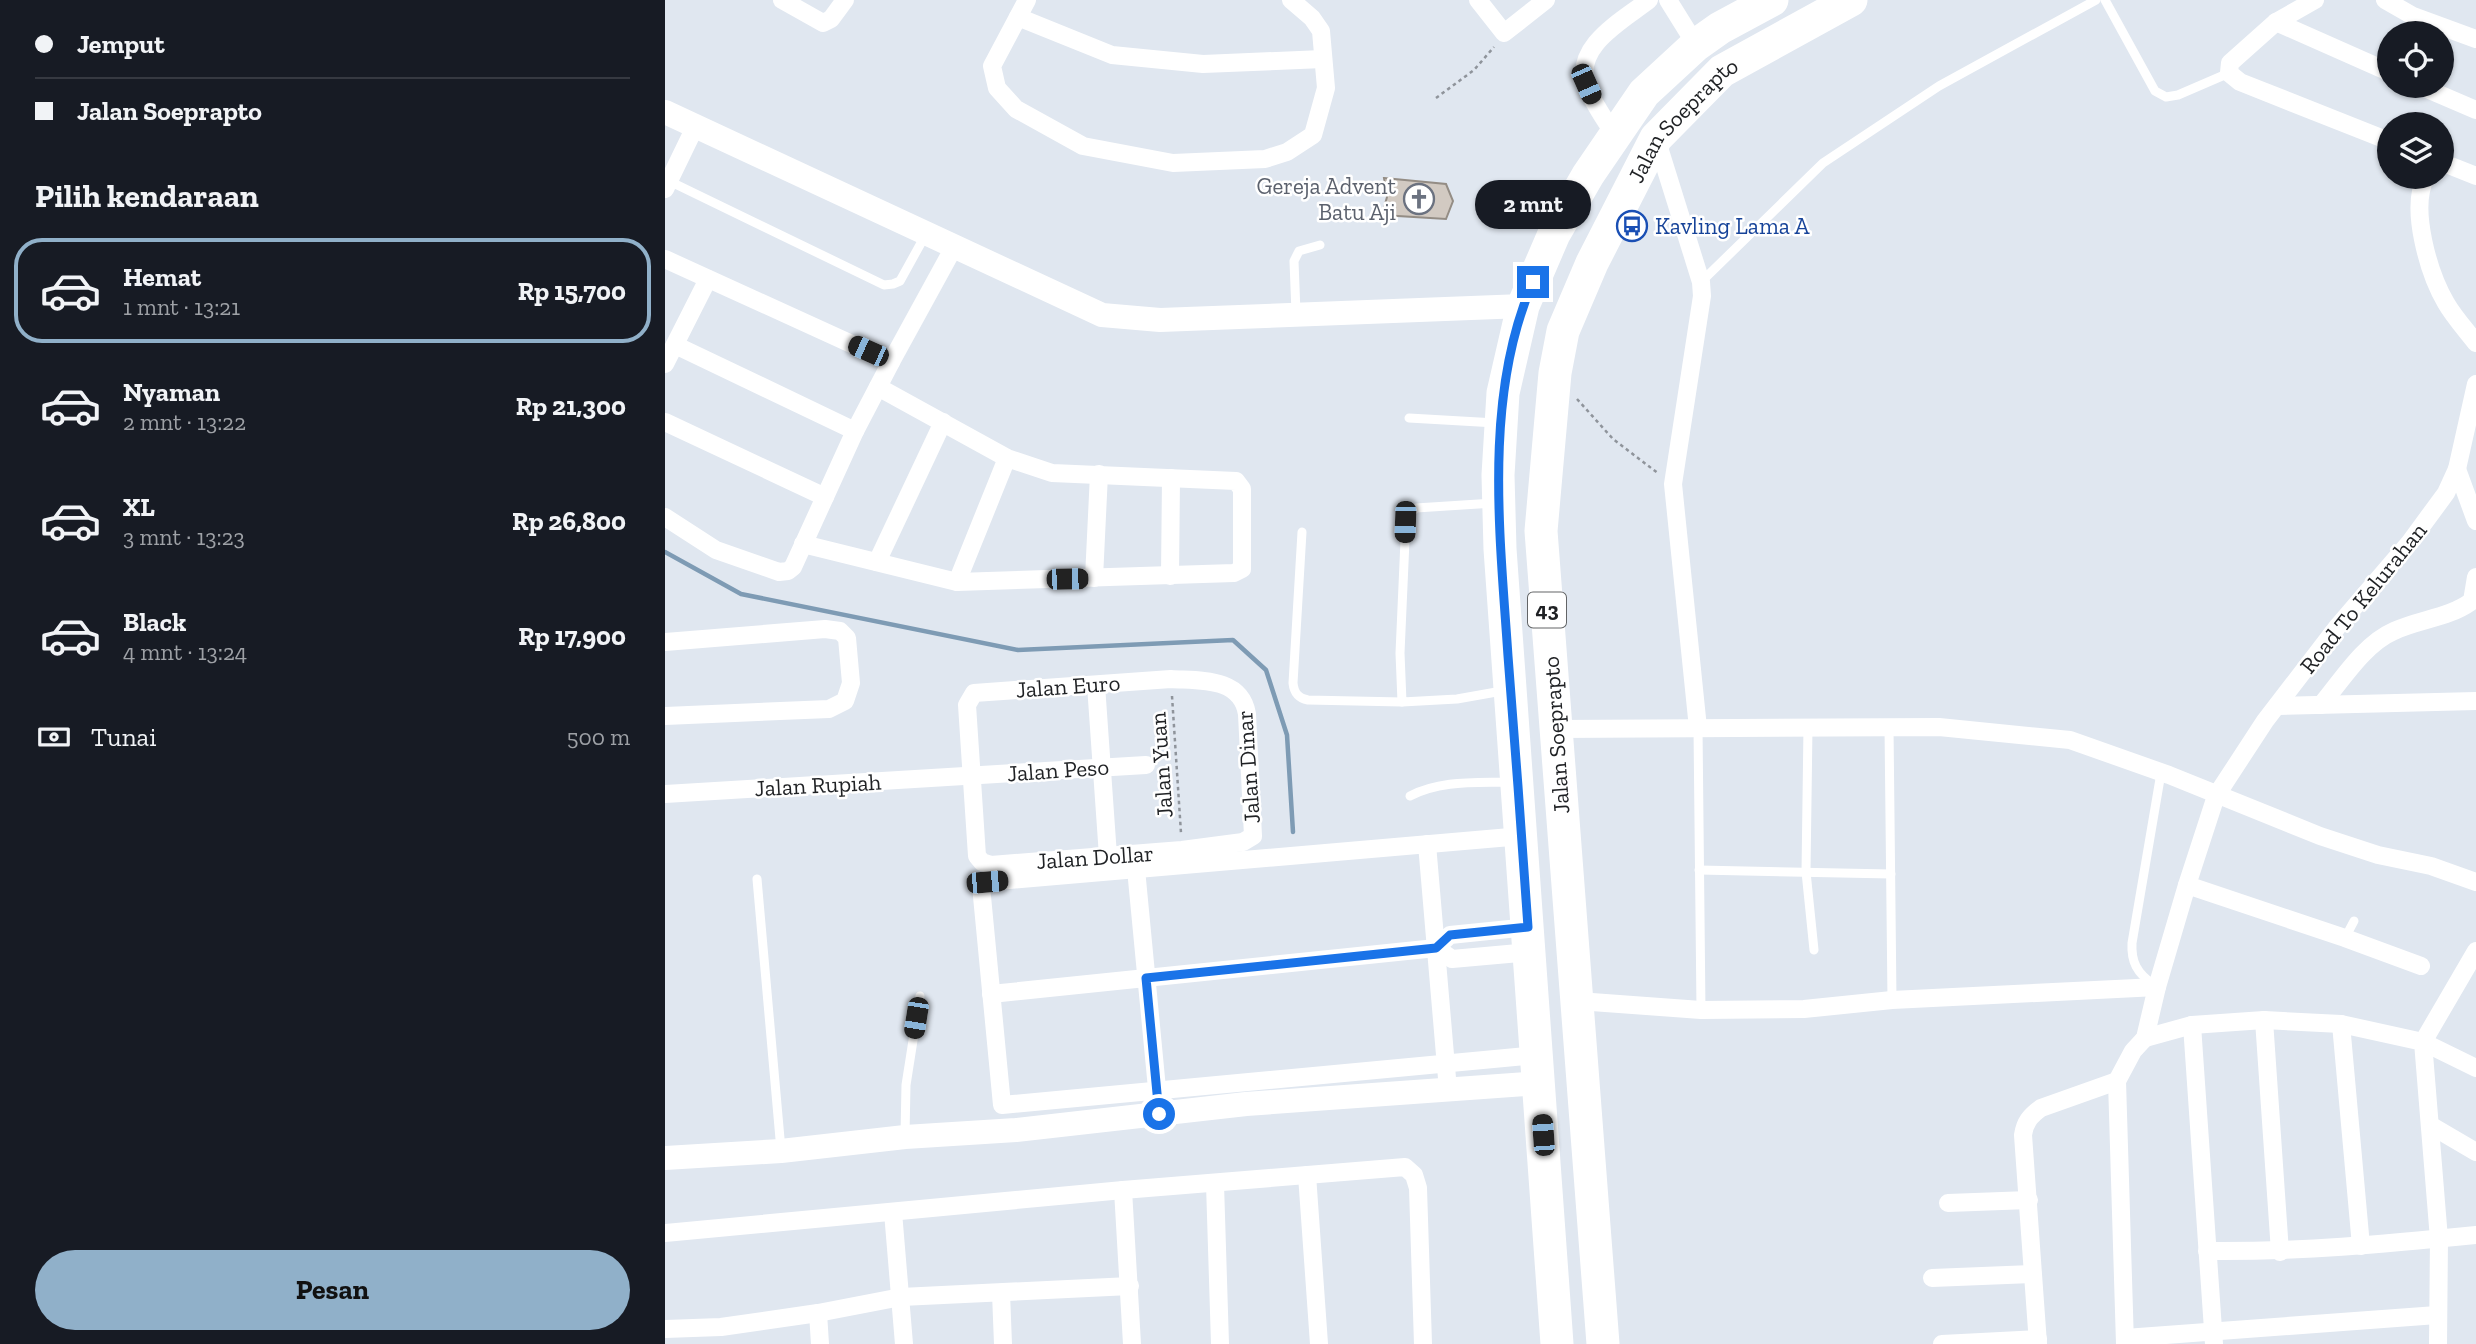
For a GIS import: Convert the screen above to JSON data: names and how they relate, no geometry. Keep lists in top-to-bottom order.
{
  "streets": {
    "highway": ["Jalan Soeprapto", "43"],
    "street": [
      "Road To Kelurahan",
      "Jalan Euro",
      "Jalan Dinar",
      "Jalan Peso",
      "Jalan Rupiah",
      "Jalan Dollar"
    ],
    "path": ["Jalan Yuan"]
  },
  "crossings": [
    ["Jalan Euro", "Jalan Yuan"],
    ["Jalan Euro", "Jalan Dinar"],
    ["Jalan Euro", "Jalan Peso"],
    ["Jalan Euro", "Jalan Rupiah"],
    ["Jalan Euro", "Jalan Dollar"],
    ["Jalan Yuan", "Jalan Dollar"],
    ["Jalan Dinar", "Jalan Dollar"],
    ["Jalan Peso", "Jalan Rupiah"],
    ["Jalan Peso", "Jalan Dollar"],
    ["Jalan Rupiah", "Jalan Dollar"]
  ],
  "places": {
    "church": ["Gereja Advent Batu Aji"],
    "bus stop": ["Kavling Lama A"]
  },
  "page": {
    "banner": ["Jemput", "Jalan Soeprapto"],
    "heading": "Pilih kendaraan",
    "bubble": "2 mnt",
    "list": [
      {
        "name": "Hemat",
        "note": "1 mnt · 13:21",
        "value": "Rp 15,700"
      },
      {
        "name": "Nyaman",
        "note": "2 mnt · 13:22",
        "value": "Rp 21,300"
      },
      {
        "name": "XL",
        "note": "3 mnt · 13:23",
        "value": "Rp 26,800"
      },
      {
        "name": "Black",
        "note": "4 mnt · 13:24",
        "value": "Rp 17,900"
      }
    ],
    "pay": ["Tunai", "500 m"],
    "buttons": "Pesan"
  }
}
